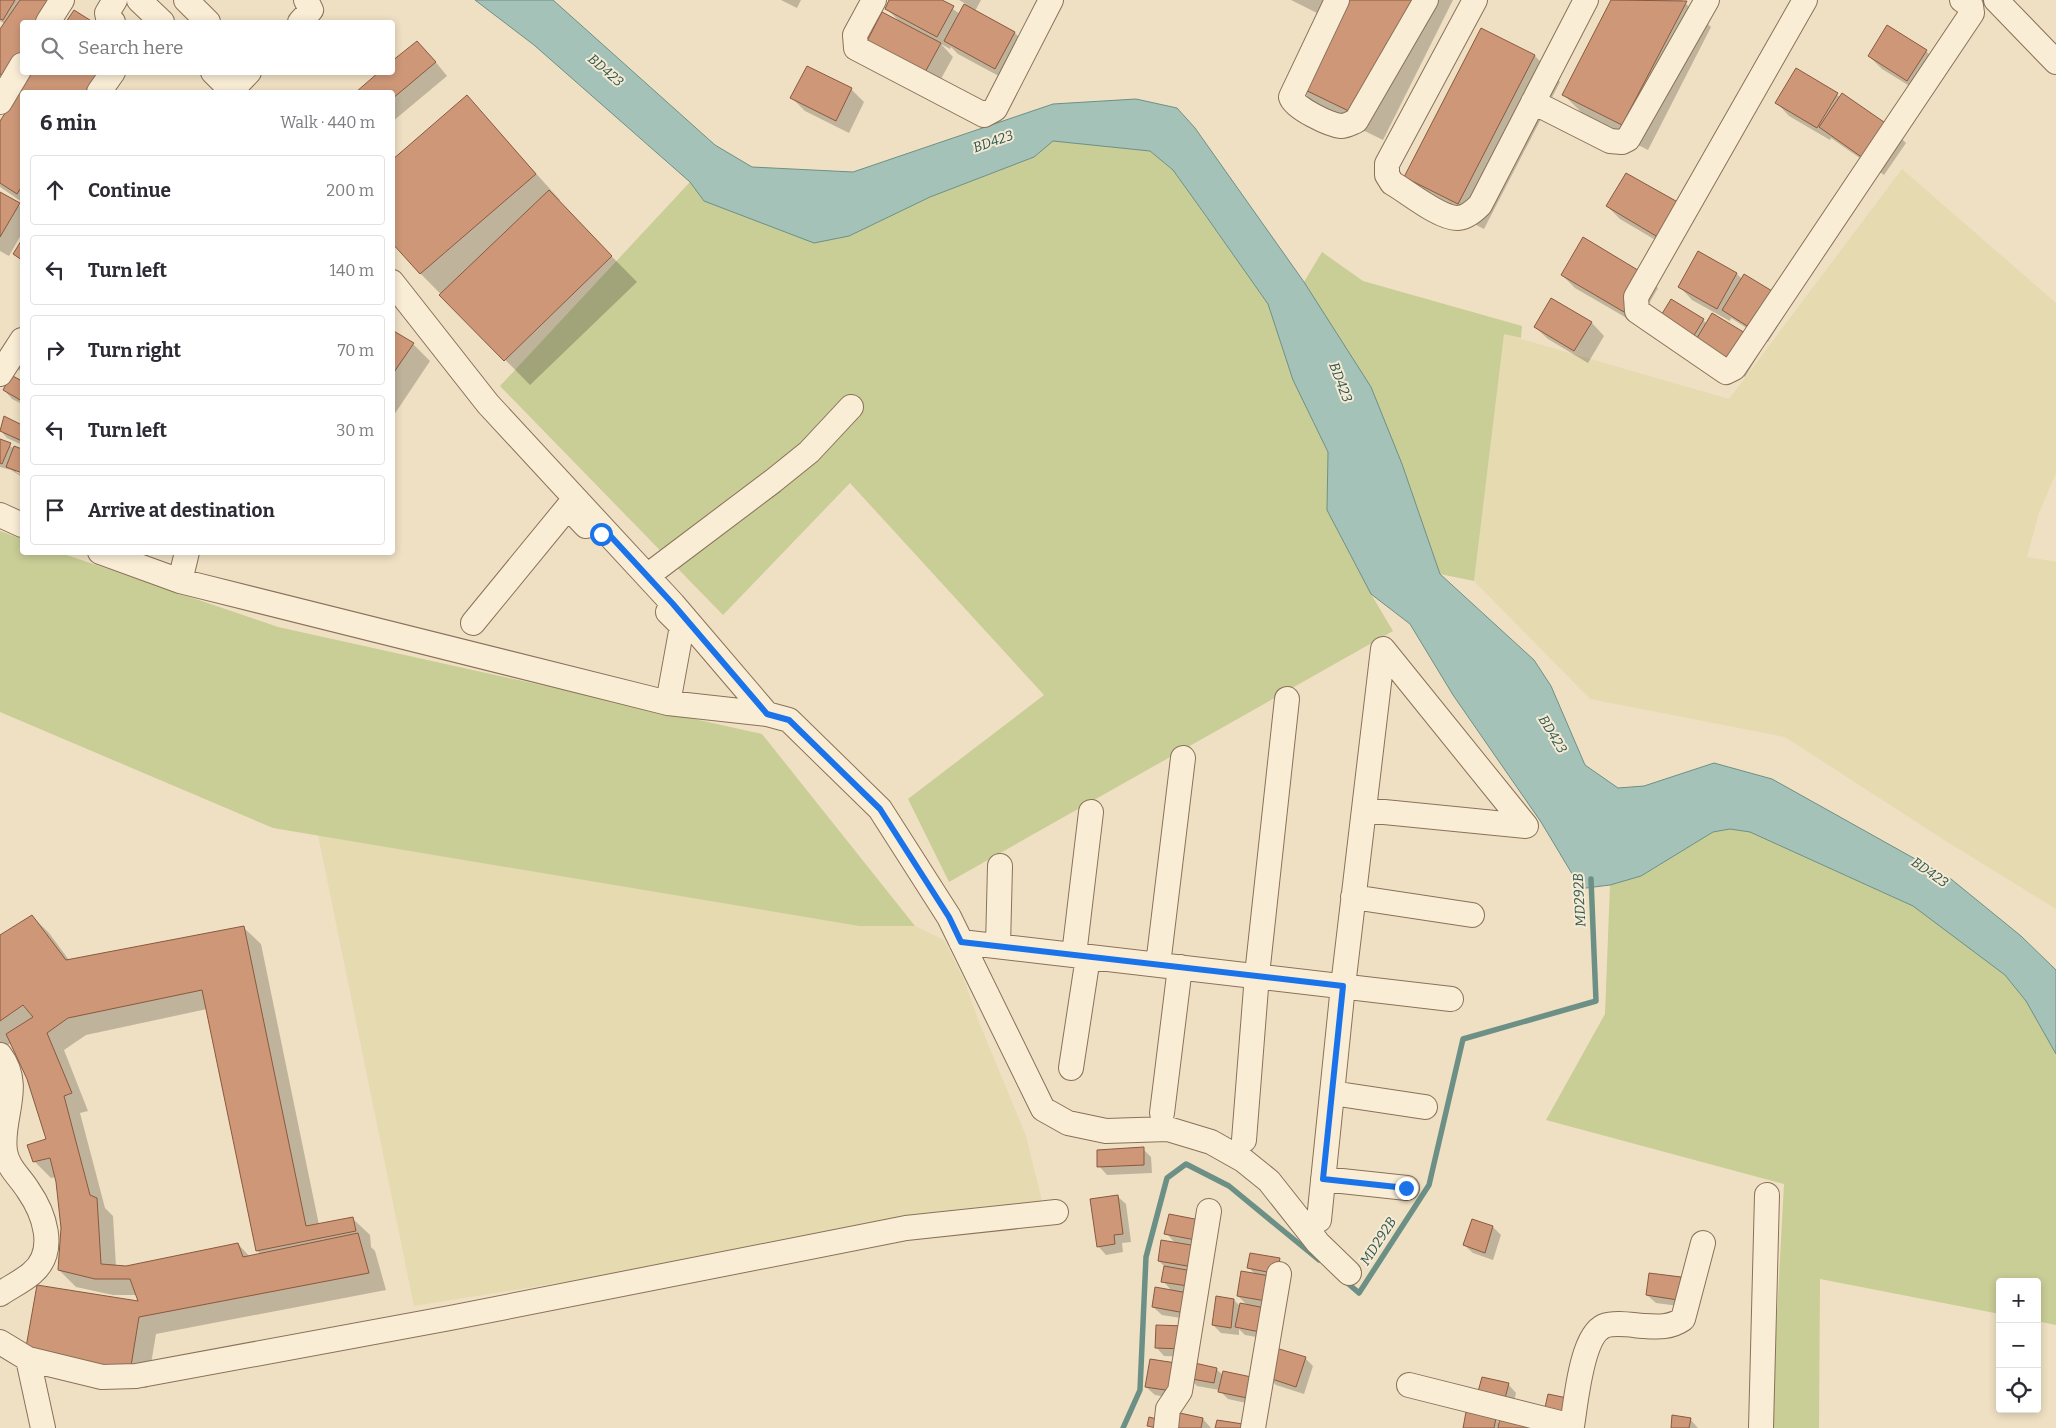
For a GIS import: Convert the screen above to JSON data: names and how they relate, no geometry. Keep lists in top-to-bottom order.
{
  "water": ["BD423", "MD292B"],
  "page": {
    "search": "Search here",
    "heading": ["6 min", "Walk · 440 m"],
    "list": [
      ["Continue", "200 m"],
      ["Turn left", "140 m"],
      ["Turn right", "70 m"],
      ["Turn left", "30 m"],
      "Arrive at destination"
    ],
    "map_buttons": ["+", "−"]
  }
}
